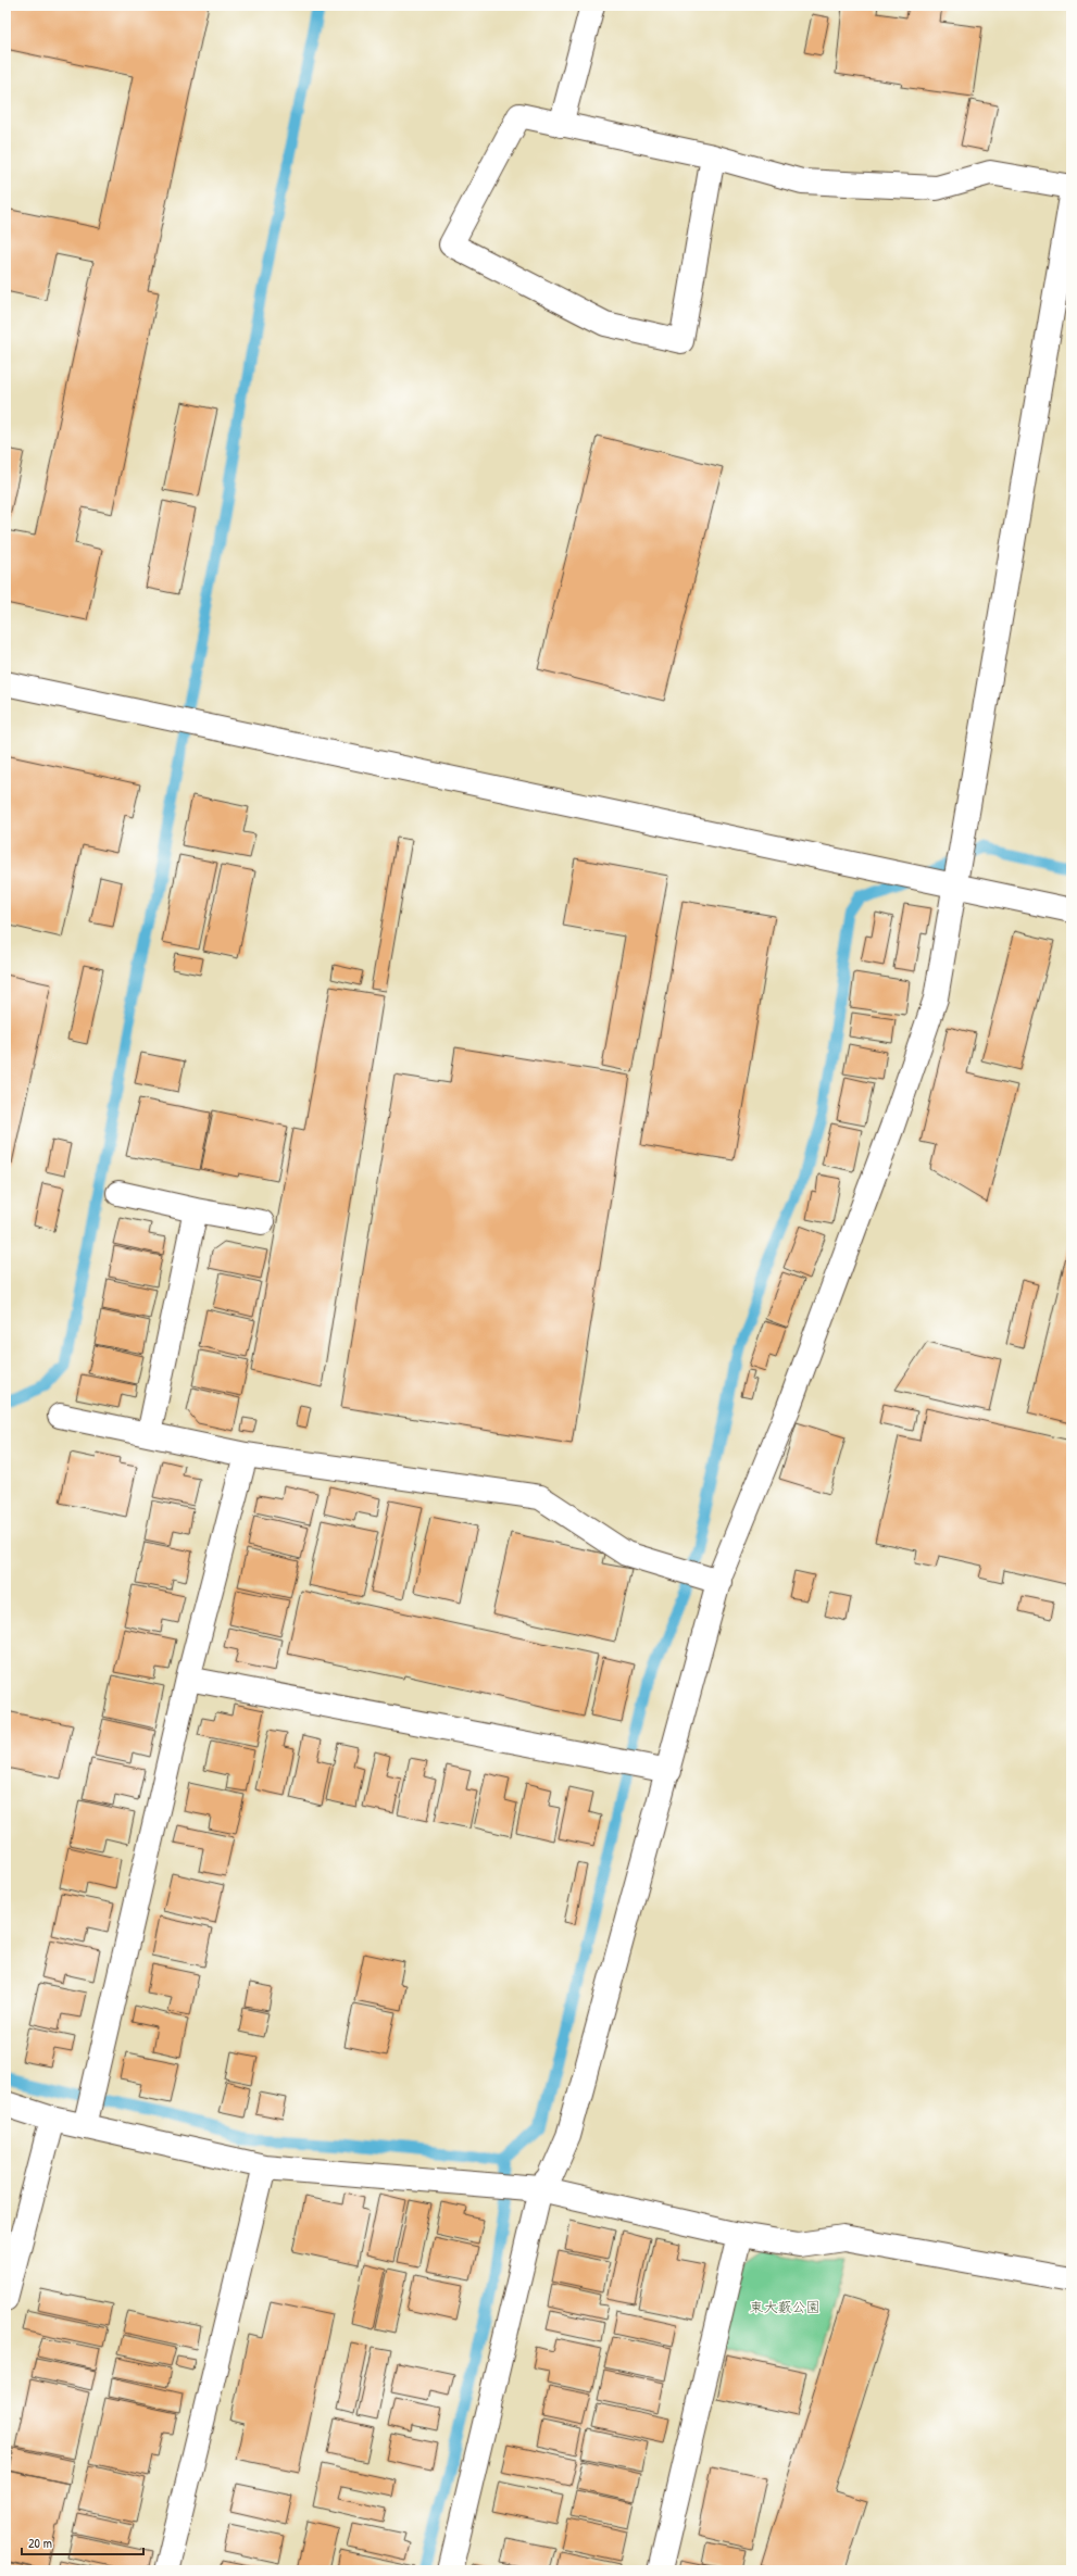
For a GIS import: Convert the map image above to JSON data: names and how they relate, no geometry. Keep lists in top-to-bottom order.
{
  "parks": ["東大藪公園"],
  "scale_bar": "20 m"
}
